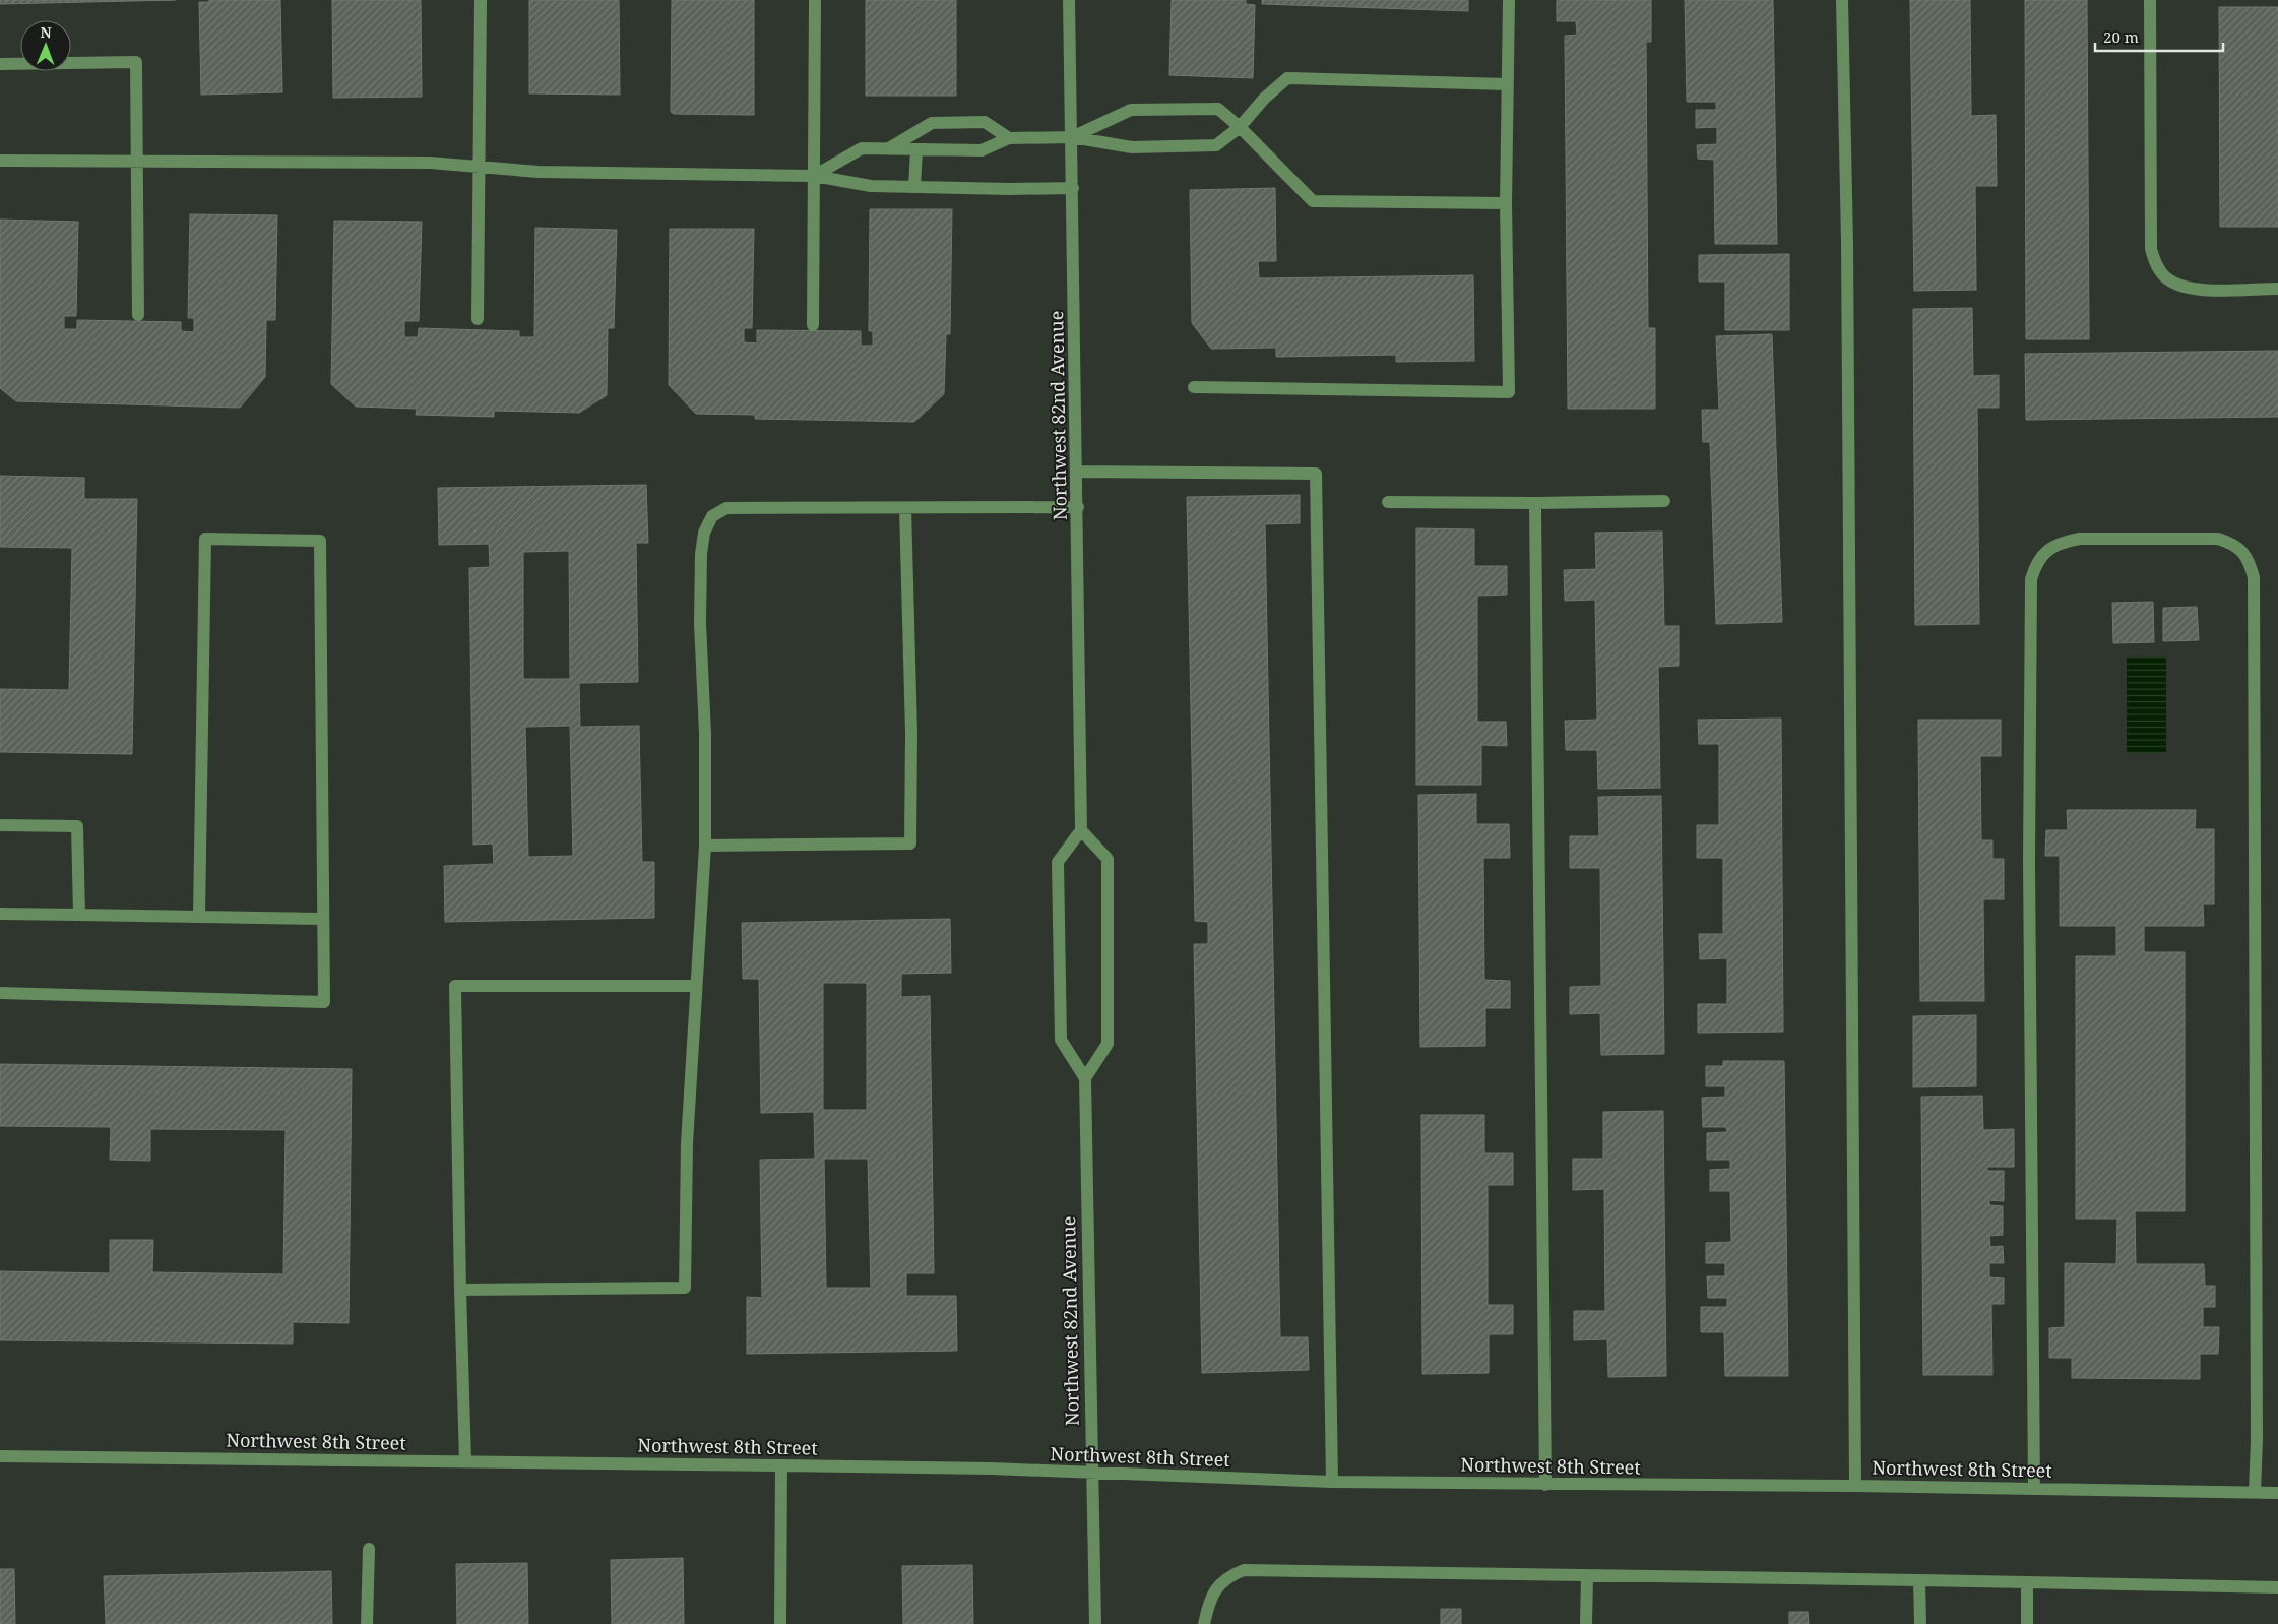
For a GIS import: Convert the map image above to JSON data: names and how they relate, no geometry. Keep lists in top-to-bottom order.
{
  "streets": {
    "street": ["Northwest 82nd Avenue", "Northwest 8th Street"]
  },
  "crossings": [
    ["Northwest 82nd Avenue", "Northwest 8th Street"]
  ],
  "scale_bar": "20 m",
  "north": "top"
}
